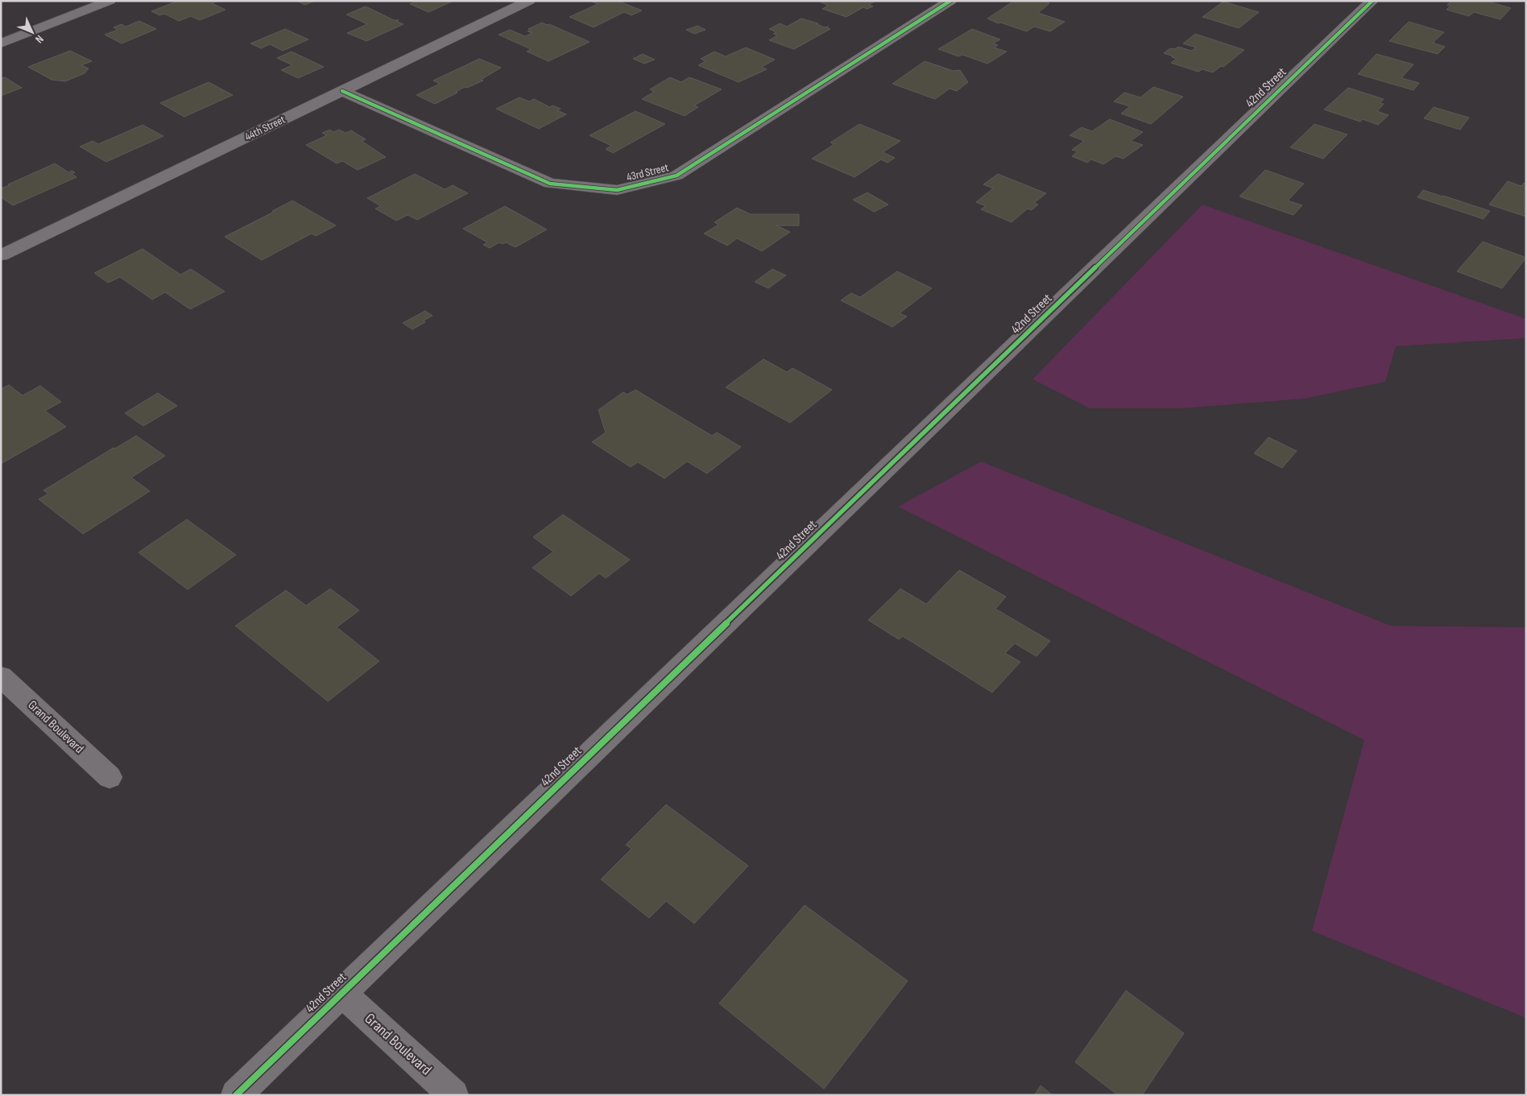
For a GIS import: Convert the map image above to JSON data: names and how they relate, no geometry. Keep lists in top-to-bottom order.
{
  "streets": {
    "street": [
      "42nd Street",
      "44th Street",
      "43rd Street",
      "Grand Boulevard"
    ]
  },
  "crossings": [
    ["42nd Street", "Grand Boulevard"],
    ["44th Street", "43rd Street"]
  ],
  "north": "bottom right"
}
